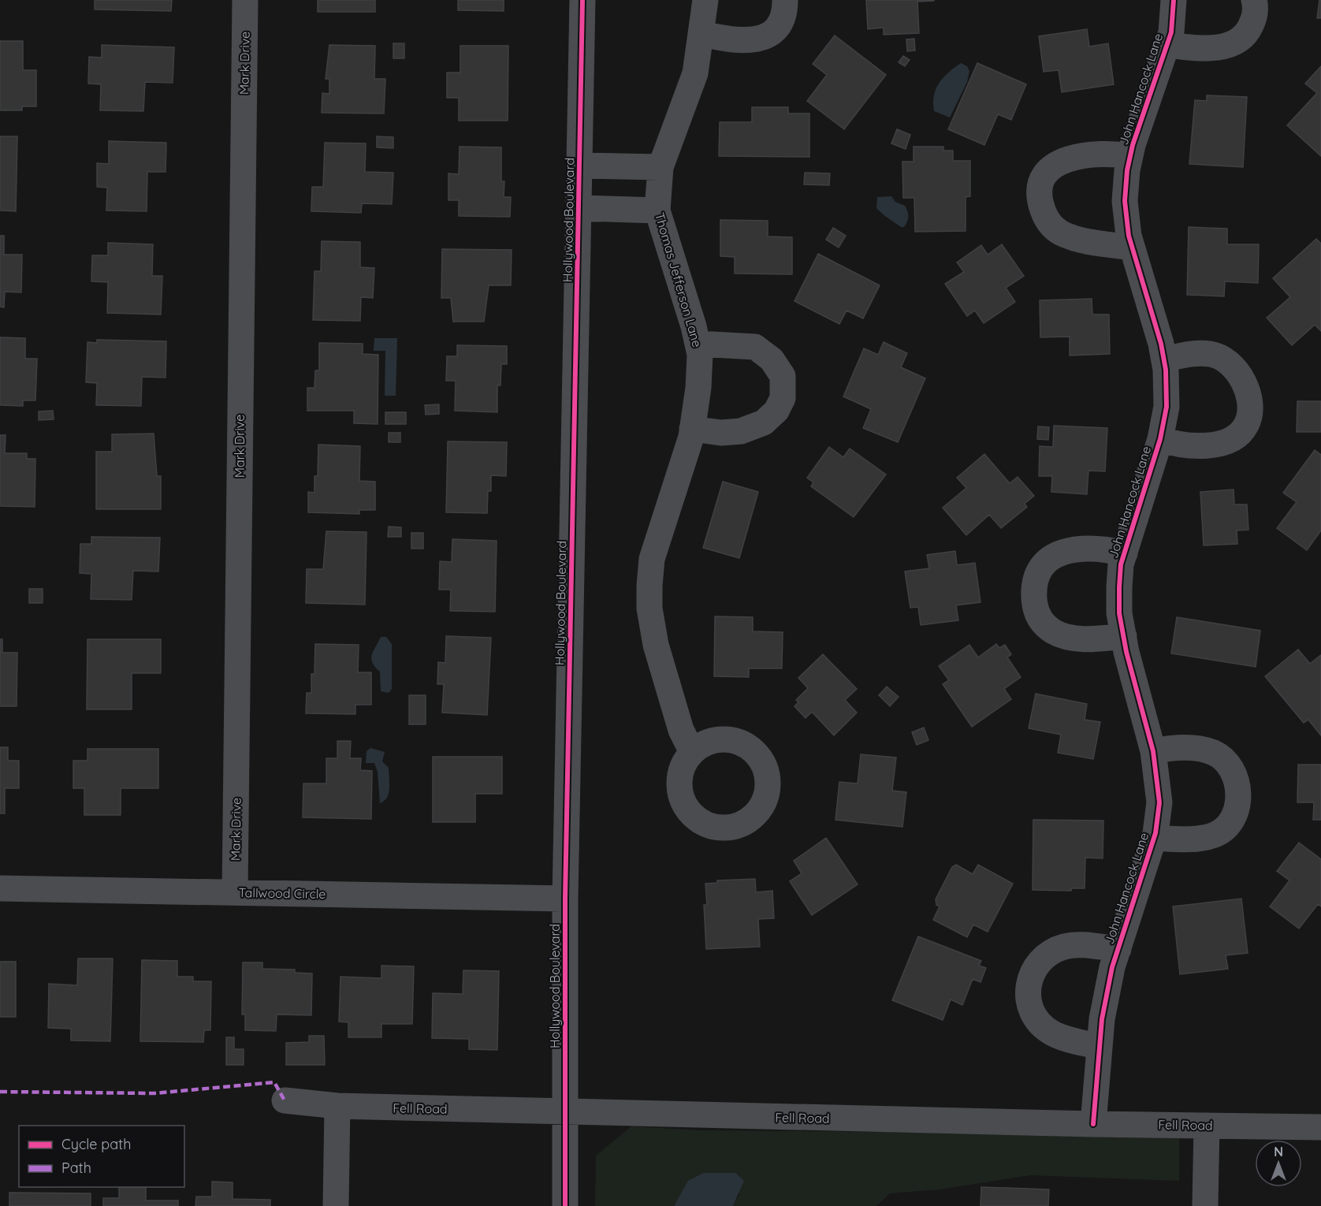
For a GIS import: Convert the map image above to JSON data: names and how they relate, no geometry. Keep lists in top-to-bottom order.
{
  "streets": {
    "street": [
      "Mark Drive",
      "John Hancock Lane",
      "Hollywood Boulevard",
      "Thomas Jefferson Lane",
      "Tallwood Circle",
      "Fell Road"
    ]
  },
  "crossings": [
    ["Mark Drive", "Tallwood Circle"],
    ["John Hancock Lane", "Fell Road"],
    ["Hollywood Boulevard", "Tallwood Circle"],
    ["Hollywood Boulevard", "Fell Road"]
  ],
  "legend": ["Cycle path", "Path"],
  "north": "top"
}
